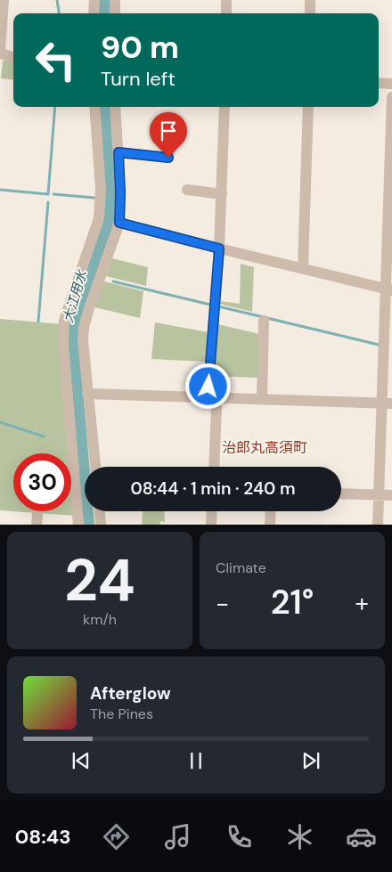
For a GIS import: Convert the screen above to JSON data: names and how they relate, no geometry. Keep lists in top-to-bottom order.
{
  "districts": ["治郎丸高須町"],
  "water": ["大江用水"],
  "page": {
    "turn": ["90 m", "Turn left"],
    "limit": "30",
    "trip": "08:44 · 1 min · 240 m",
    "tile": [
      ["24", "km/h"],
      "Climate"
    ],
    "heat": ["−", "21°", "+"],
    "song": ["Afterglow", "The Pines"],
    "tabs": "08:43"
  }
}
